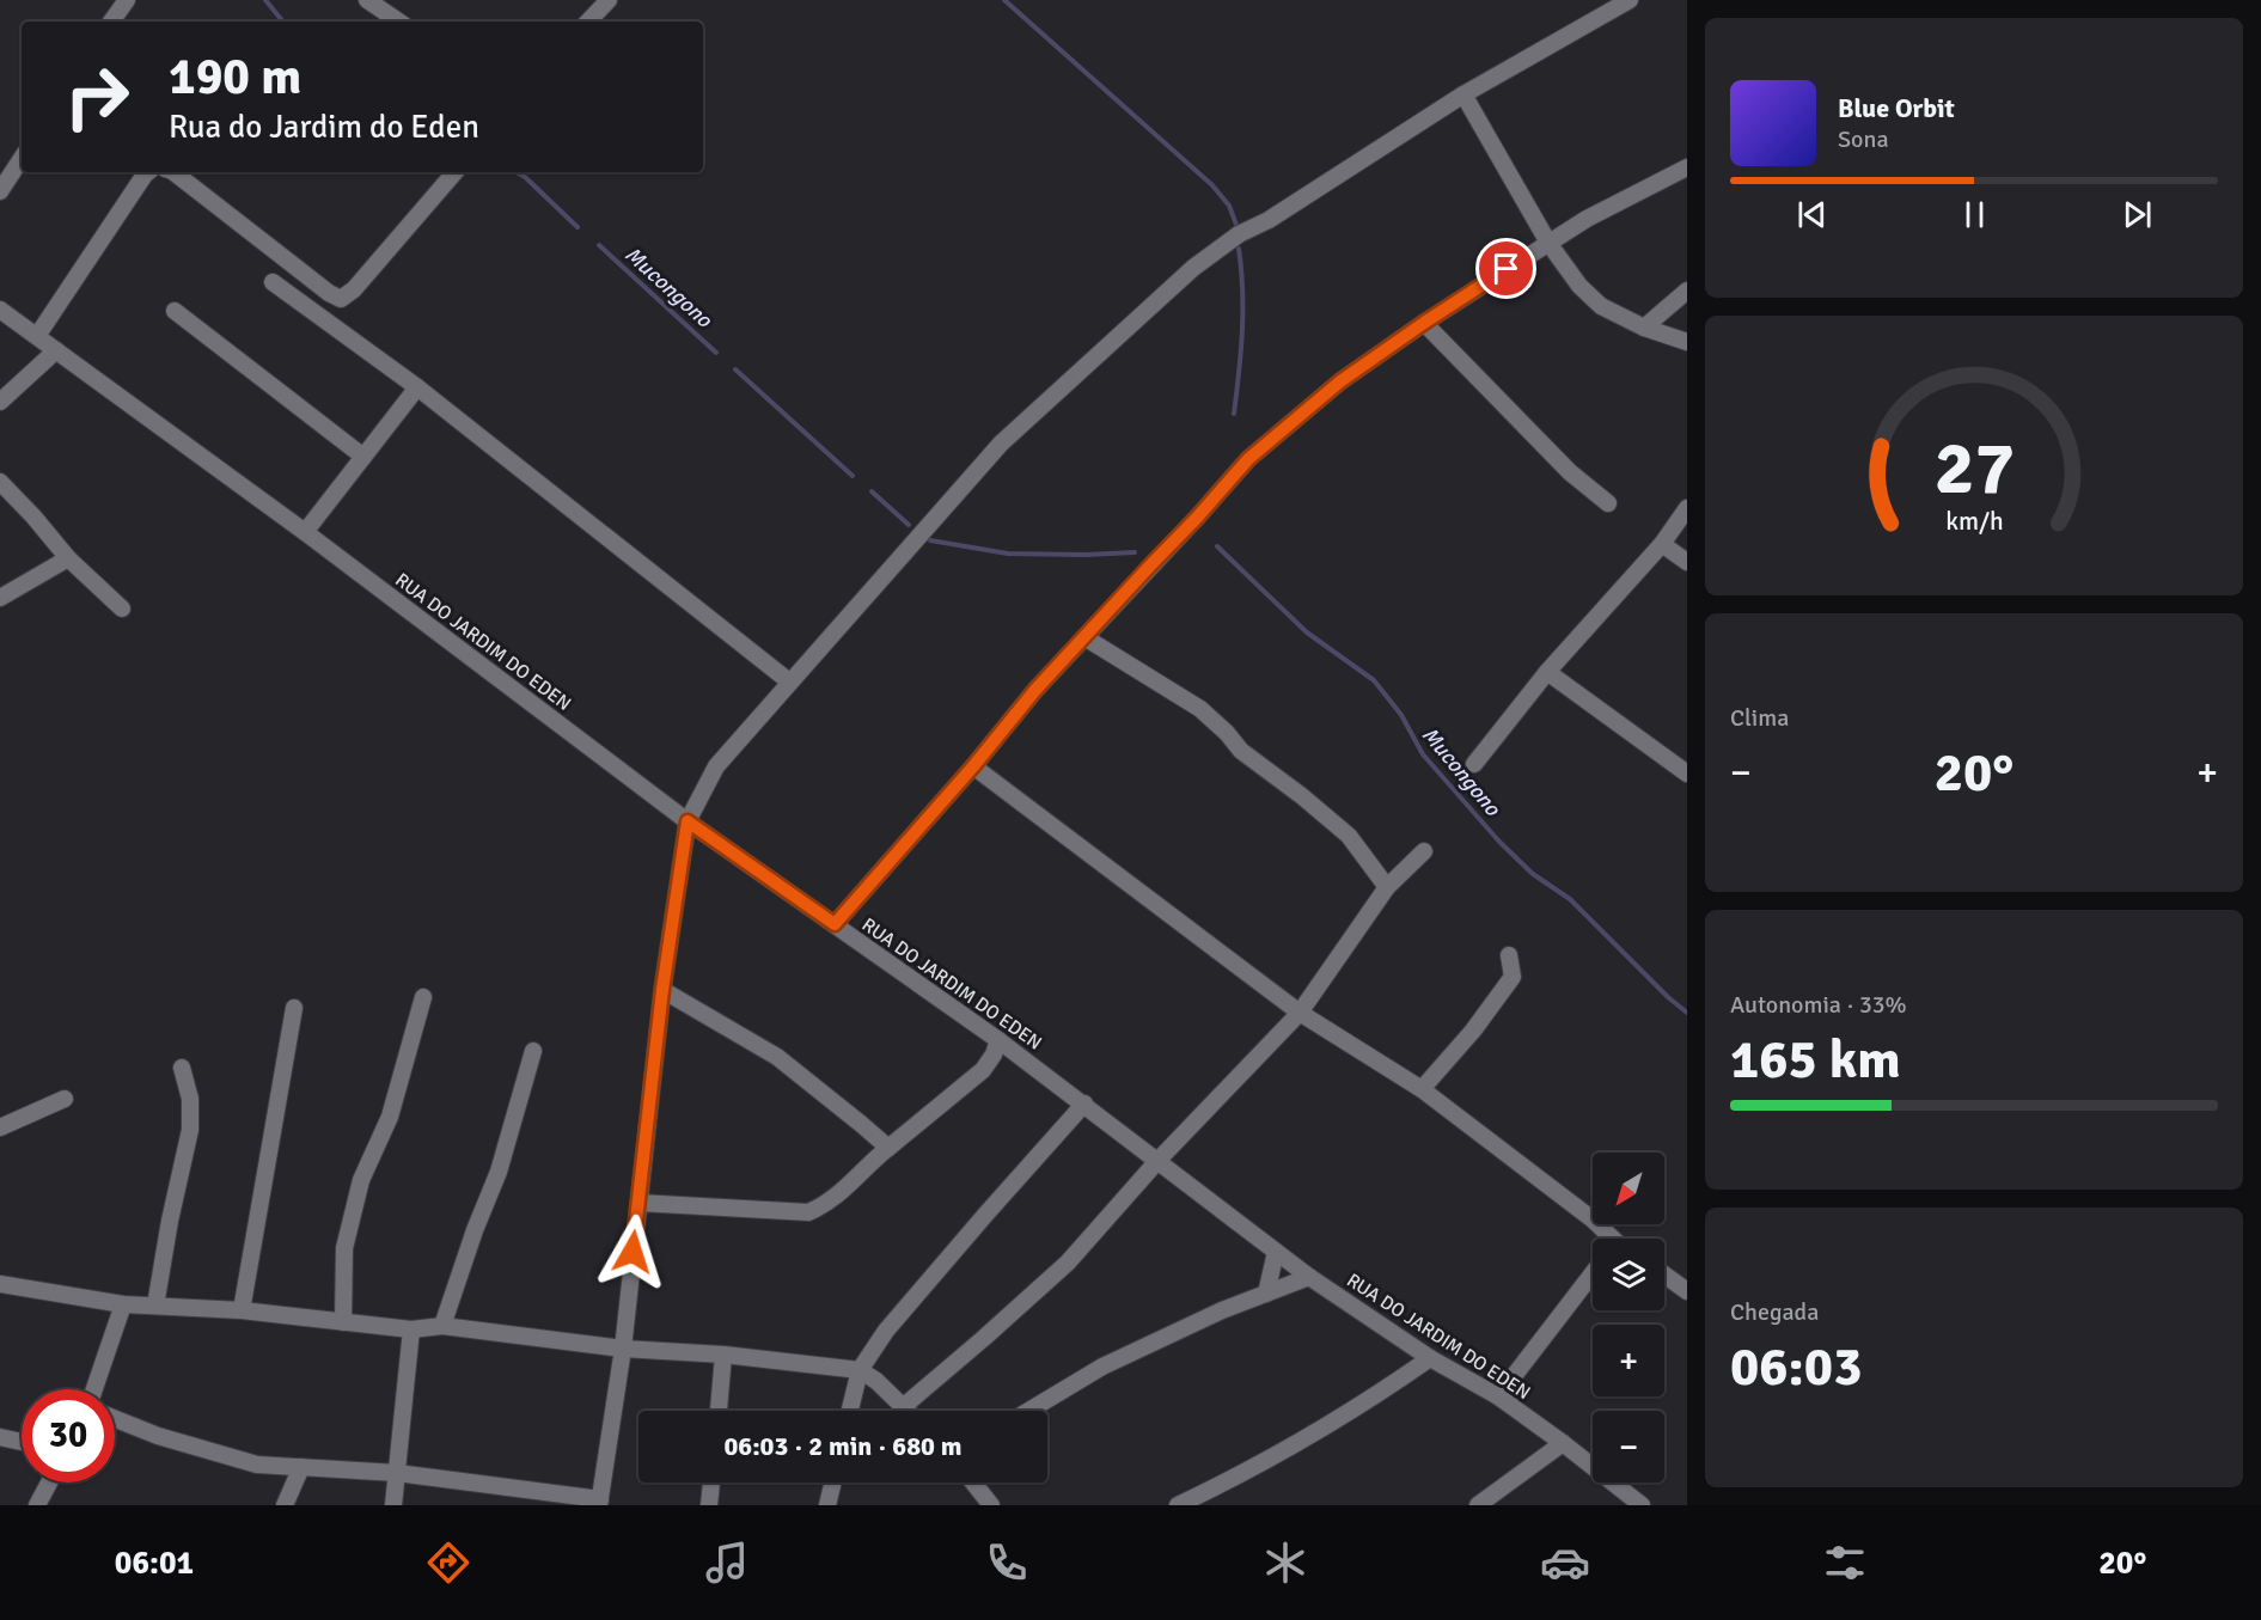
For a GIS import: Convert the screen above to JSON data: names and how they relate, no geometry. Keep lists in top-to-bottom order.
{
  "streets": {
    "street": ["RUA DO JARDIM DO EDEN"]
  },
  "water": ["Mucongono"],
  "north": "bottom left",
  "page": {
    "turn": ["190 m", "Rua do Jardim do Eden"],
    "song": ["Blue Orbit", "Sona"],
    "tile": [
      "Clima",
      ["Autonomia · 33%", "165 km"],
      ["Chegada", "06:03"]
    ],
    "heat": ["−", "20°", "+"],
    "map_buttons": ["+", "−"],
    "limit": "30",
    "trip": "06:03 · 2 min · 680 m",
    "tabs": ["06:01", "20°"],
    "gauge": ["27", "km/h"]
  }
}
